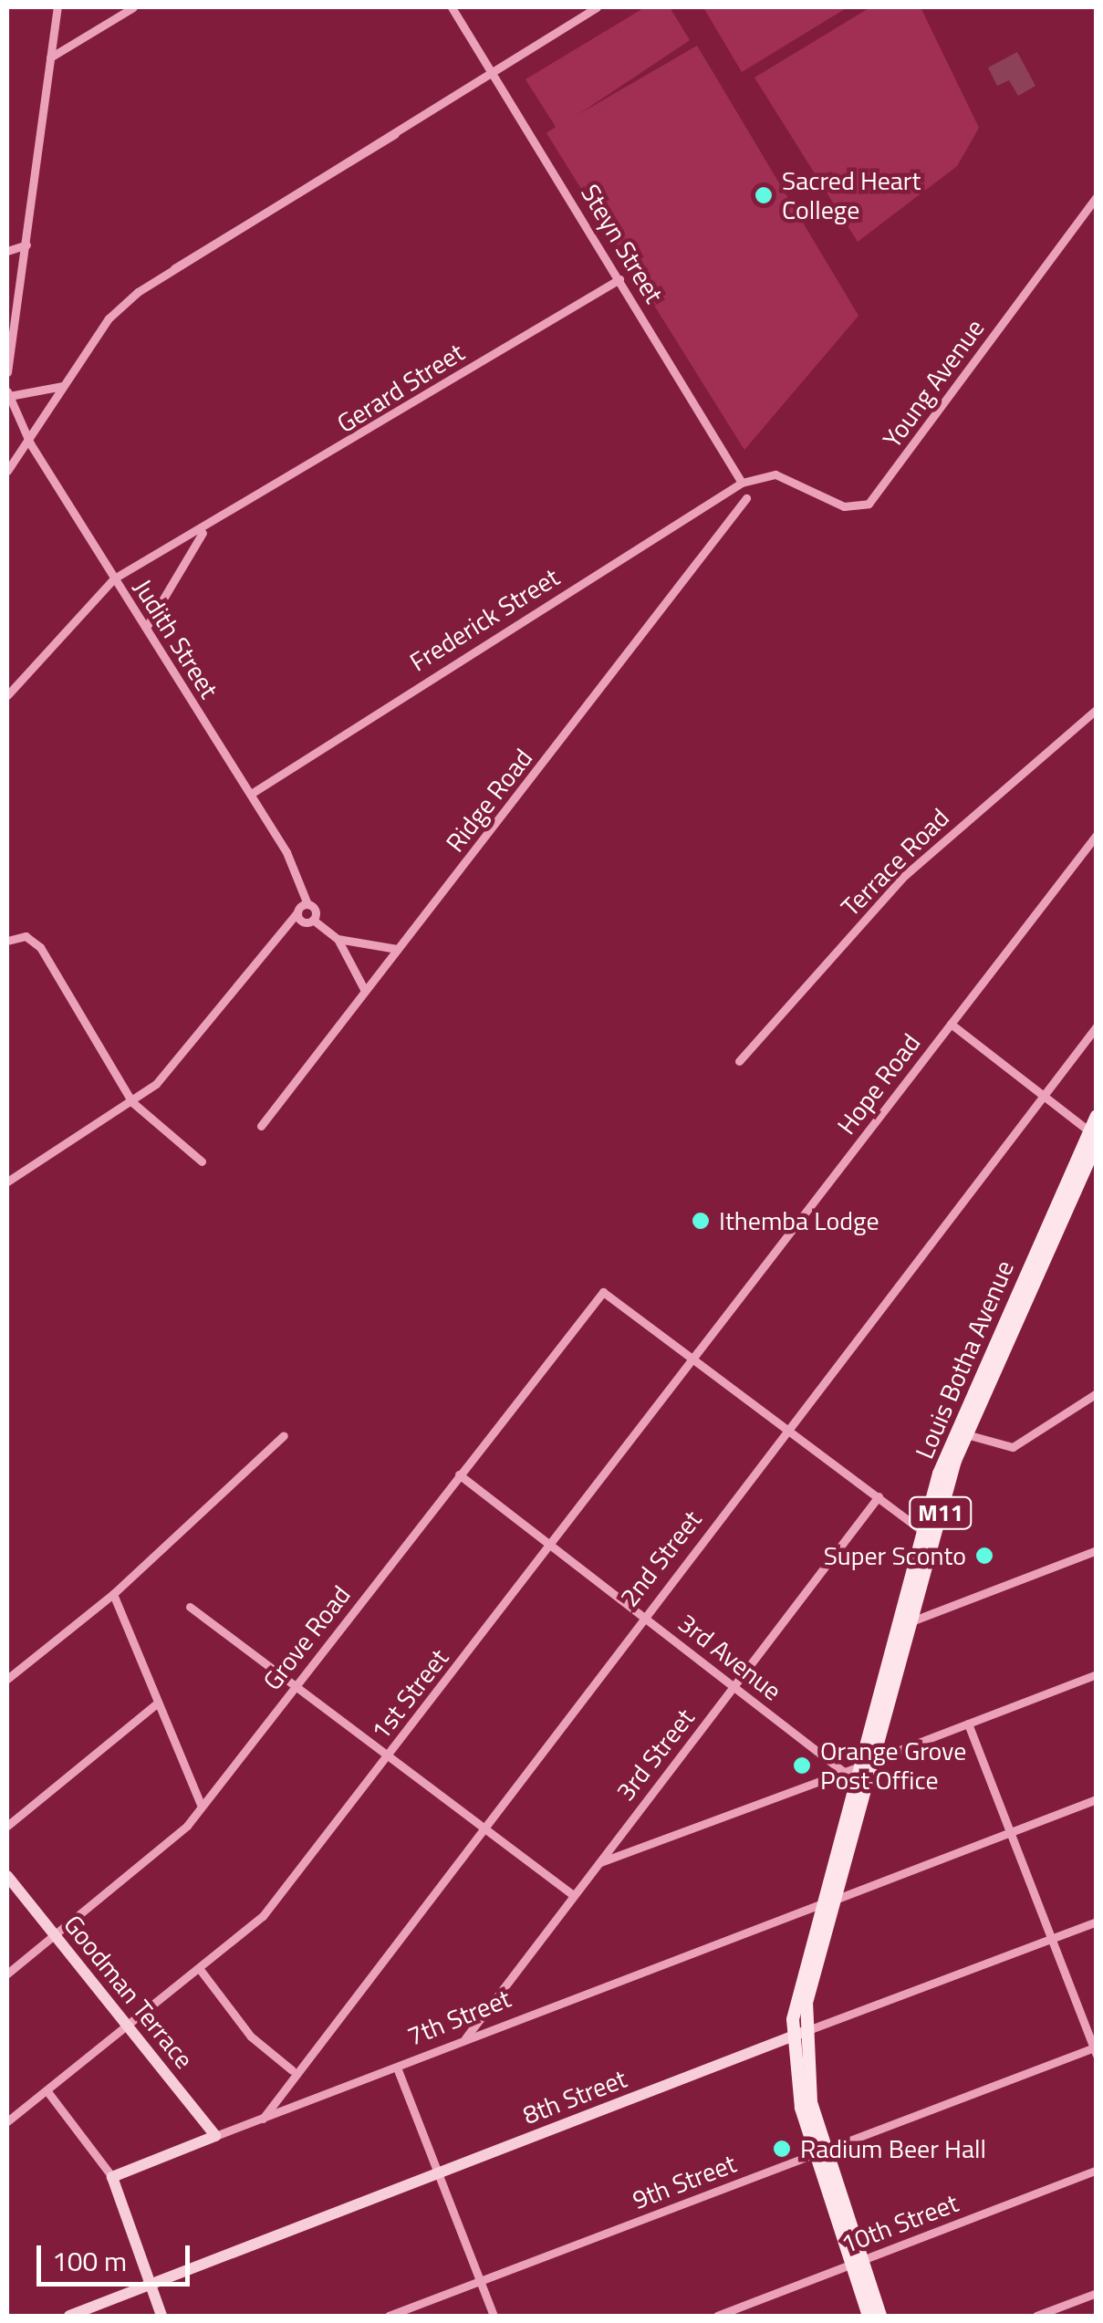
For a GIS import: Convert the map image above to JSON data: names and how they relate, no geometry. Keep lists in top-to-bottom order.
{
  "streets": {
    "main road": [
      "Louis Botha Avenue",
      "M11",
      "Goodman Terrace",
      "7th Street",
      "8th Street"
    ],
    "street": [
      "Steyn Street",
      "Young Avenue",
      "Gerard Street",
      "Frederick Street",
      "Judith Street",
      "Ridge Road",
      "Terrace Road",
      "Hope Road",
      "2nd Street",
      "Grove Road",
      "3rd Avenue",
      "1st Street",
      "3rd Street",
      "9th Street",
      "10th Street"
    ]
  },
  "crossings": [
    ["Steyn Street", "Young Avenue"],
    ["Steyn Street", "Gerard Street"],
    ["Steyn Street", "Frederick Street"],
    ["Young Avenue", "Frederick Street"],
    ["Gerard Street", "Judith Street"],
    ["Frederick Street", "Judith Street"],
    ["Hope Road", "Grove Road"],
    ["Hope Road", "1st Street"],
    ["Louis Botha Avenue", "7th Street"],
    ["Louis Botha Avenue", "8th Street"],
    ["Louis Botha Avenue", "9th Street"],
    ["Louis Botha Avenue", "10th Street"],
    ["2nd Street", "3rd Avenue"],
    ["2nd Street", "7th Street"],
    ["Grove Road", "3rd Avenue"],
    ["Grove Road", "1st Street"],
    ["Grove Road", "Goodman Terrace"],
    ["3rd Avenue", "1st Street"],
    ["3rd Avenue", "3rd Street"],
    ["1st Street", "Goodman Terrace"],
    ["3rd Street", "7th Street"],
    ["Goodman Terrace", "7th Street"]
  ],
  "places": [
    "Sacred Heart College",
    "Ithemba Lodge",
    "Super Sconto",
    "Orange Grove Post Office",
    "Radium Beer Hall"
  ],
  "scale_bar": "100 m"
}
